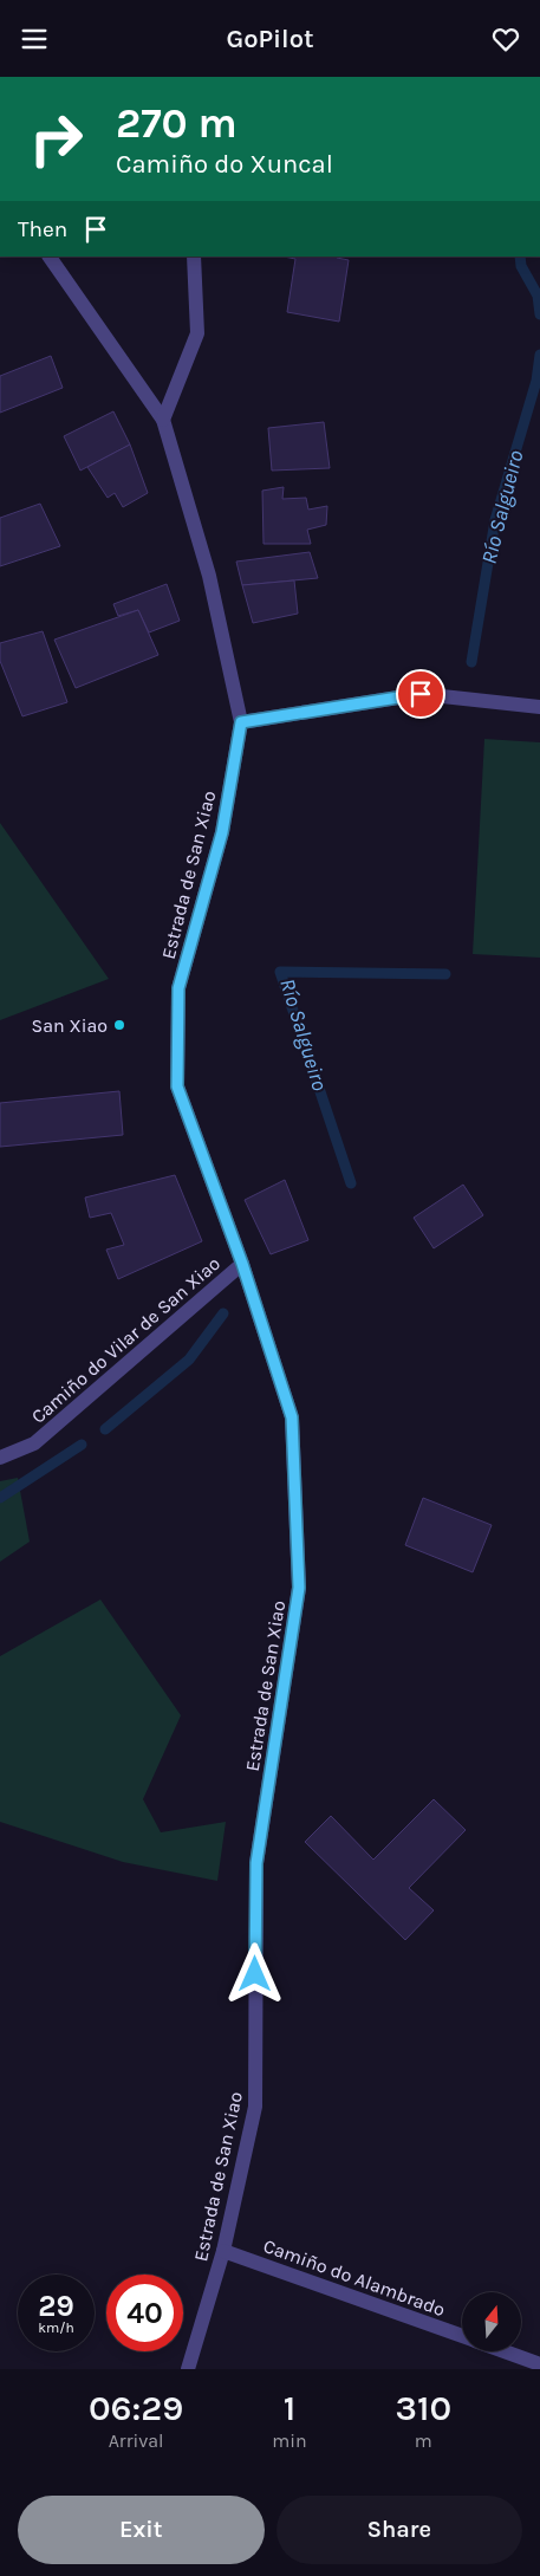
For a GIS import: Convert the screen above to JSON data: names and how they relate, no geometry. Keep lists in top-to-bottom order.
{
  "streets": {
    "street": ["Estrada de San Xiao", "Camiño do Vilar de San Xiao", "Camiño do Alambrado"]
  },
  "crossings": [
    ["Estrada de San Xiao", "Camiño do Vilar de San Xiao"],
    ["Estrada de San Xiao", "Camiño do Alambrado"]
  ],
  "water": ["Río Salgueiro"],
  "places": ["San Xiao"],
  "north": "top",
  "page": {
    "header": "GoPilot",
    "turn": ["270 m", "Camiño do Xuncal"],
    "then": "Then",
    "speed": "29 km/h",
    "limit": "40",
    "eta": [
      "06:29",
      "Arrival",
      "1",
      "min",
      "310",
      "m"
    ],
    "buttons": ["Exit", "Share"]
  }
}
